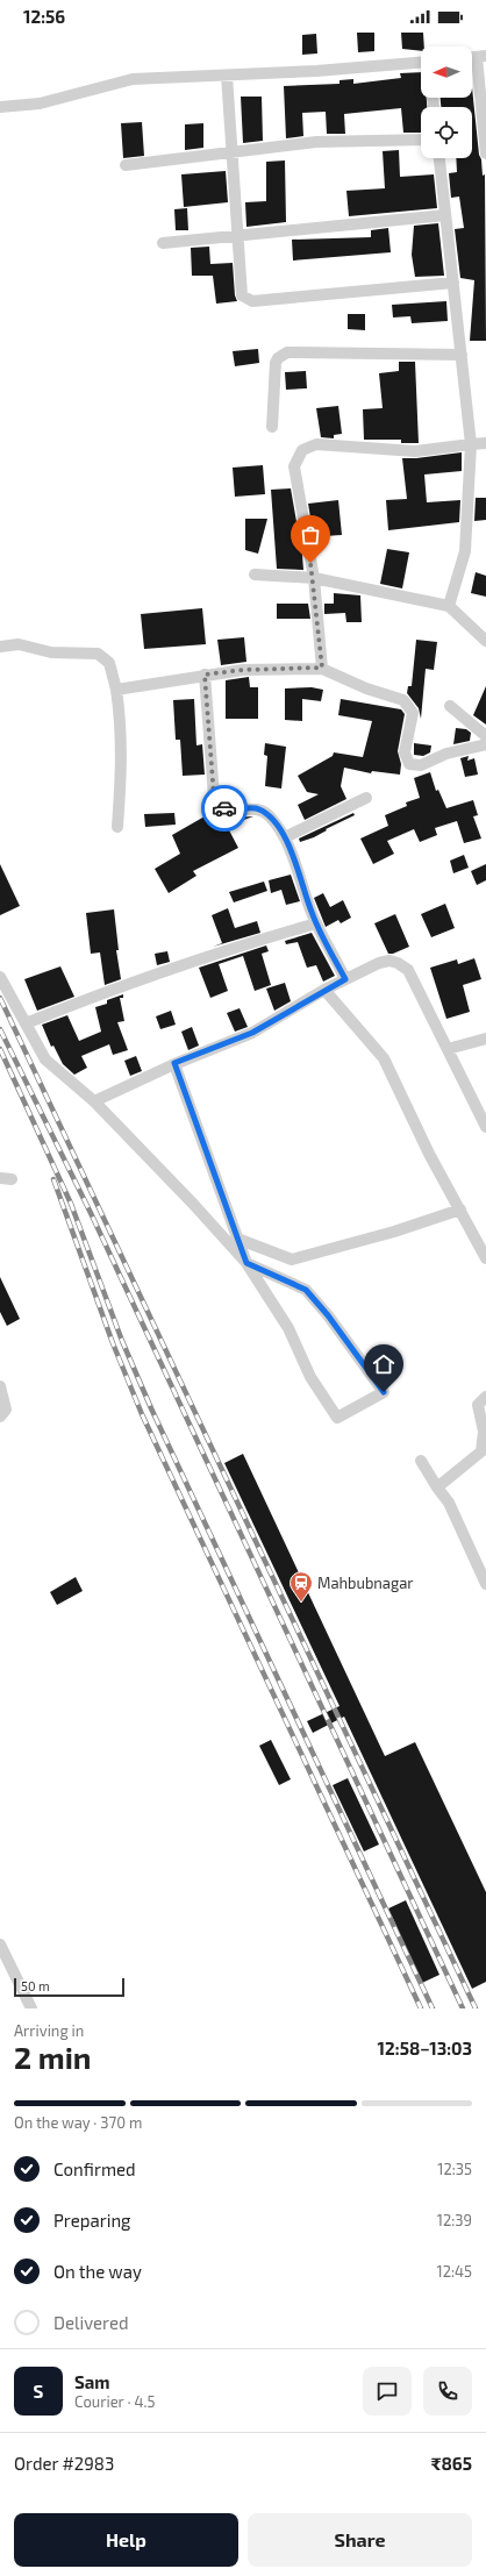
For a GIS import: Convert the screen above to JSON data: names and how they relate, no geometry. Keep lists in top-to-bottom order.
{
  "places": {
    "station": ["Mahbubnagar"]
  },
  "scale_bar": "50 m",
  "north": "left",
  "page": {
    "status": "12:56",
    "scale": "50 m",
    "heading": ["2 min", "Arriving in", "12:58–13:03"],
    "panel": [
      "Sam",
      "Courier · 4.5",
      "Order #2983",
      "₹865"
    ],
    "bar": "On the way · 370 m",
    "list": [
      ["Confirmed", "12:35"],
      ["Preparing", "12:39"],
      ["On the way", "12:45"],
      "Delivered"
    ],
    "round": "S",
    "buttons": ["Help", "Share"]
  }
}
